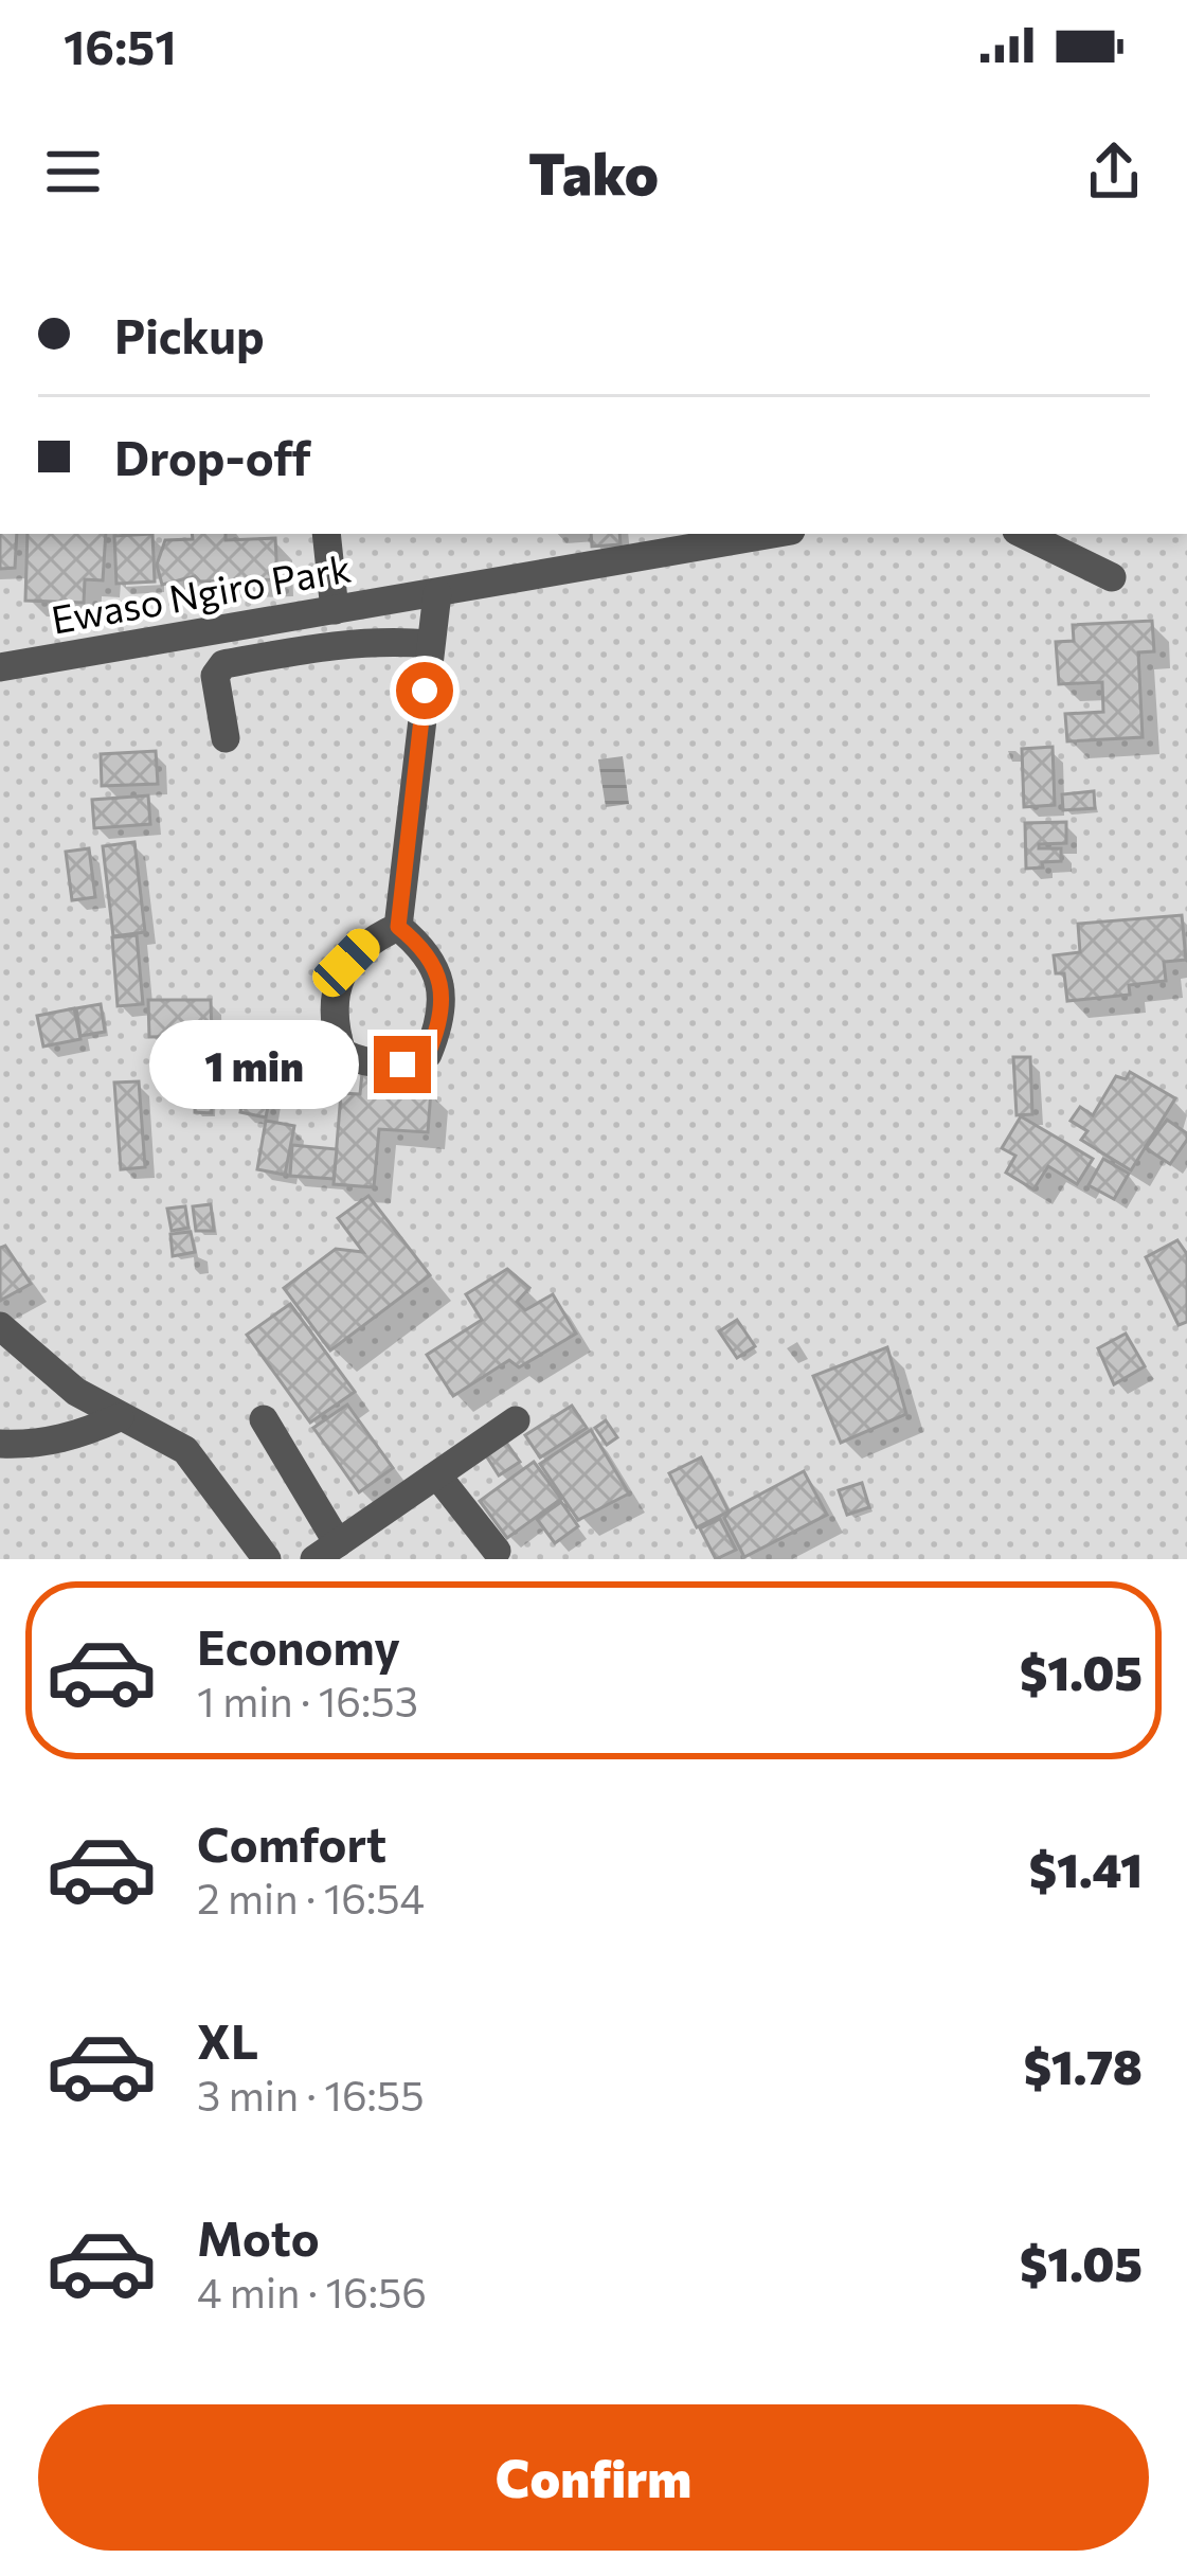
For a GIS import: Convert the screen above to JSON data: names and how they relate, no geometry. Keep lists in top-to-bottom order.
{
  "streets": {
    "street": ["Ewaso Ngiro Park"]
  },
  "page": {
    "status": "16:51",
    "header": "Tako",
    "banner": ["Pickup", "Drop-off"],
    "bubble": "1 min",
    "list": [
      {
        "name": "Economy",
        "note": "1 min · 16:53",
        "value": "$1.05"
      },
      {
        "name": "Comfort",
        "note": "2 min · 16:54",
        "value": "$1.41"
      },
      {
        "name": "XL",
        "note": "3 min · 16:55",
        "value": "$1.78"
      },
      {
        "name": "Moto",
        "note": "4 min · 16:56",
        "value": "$1.05"
      }
    ],
    "buttons": "Confirm"
  }
}
